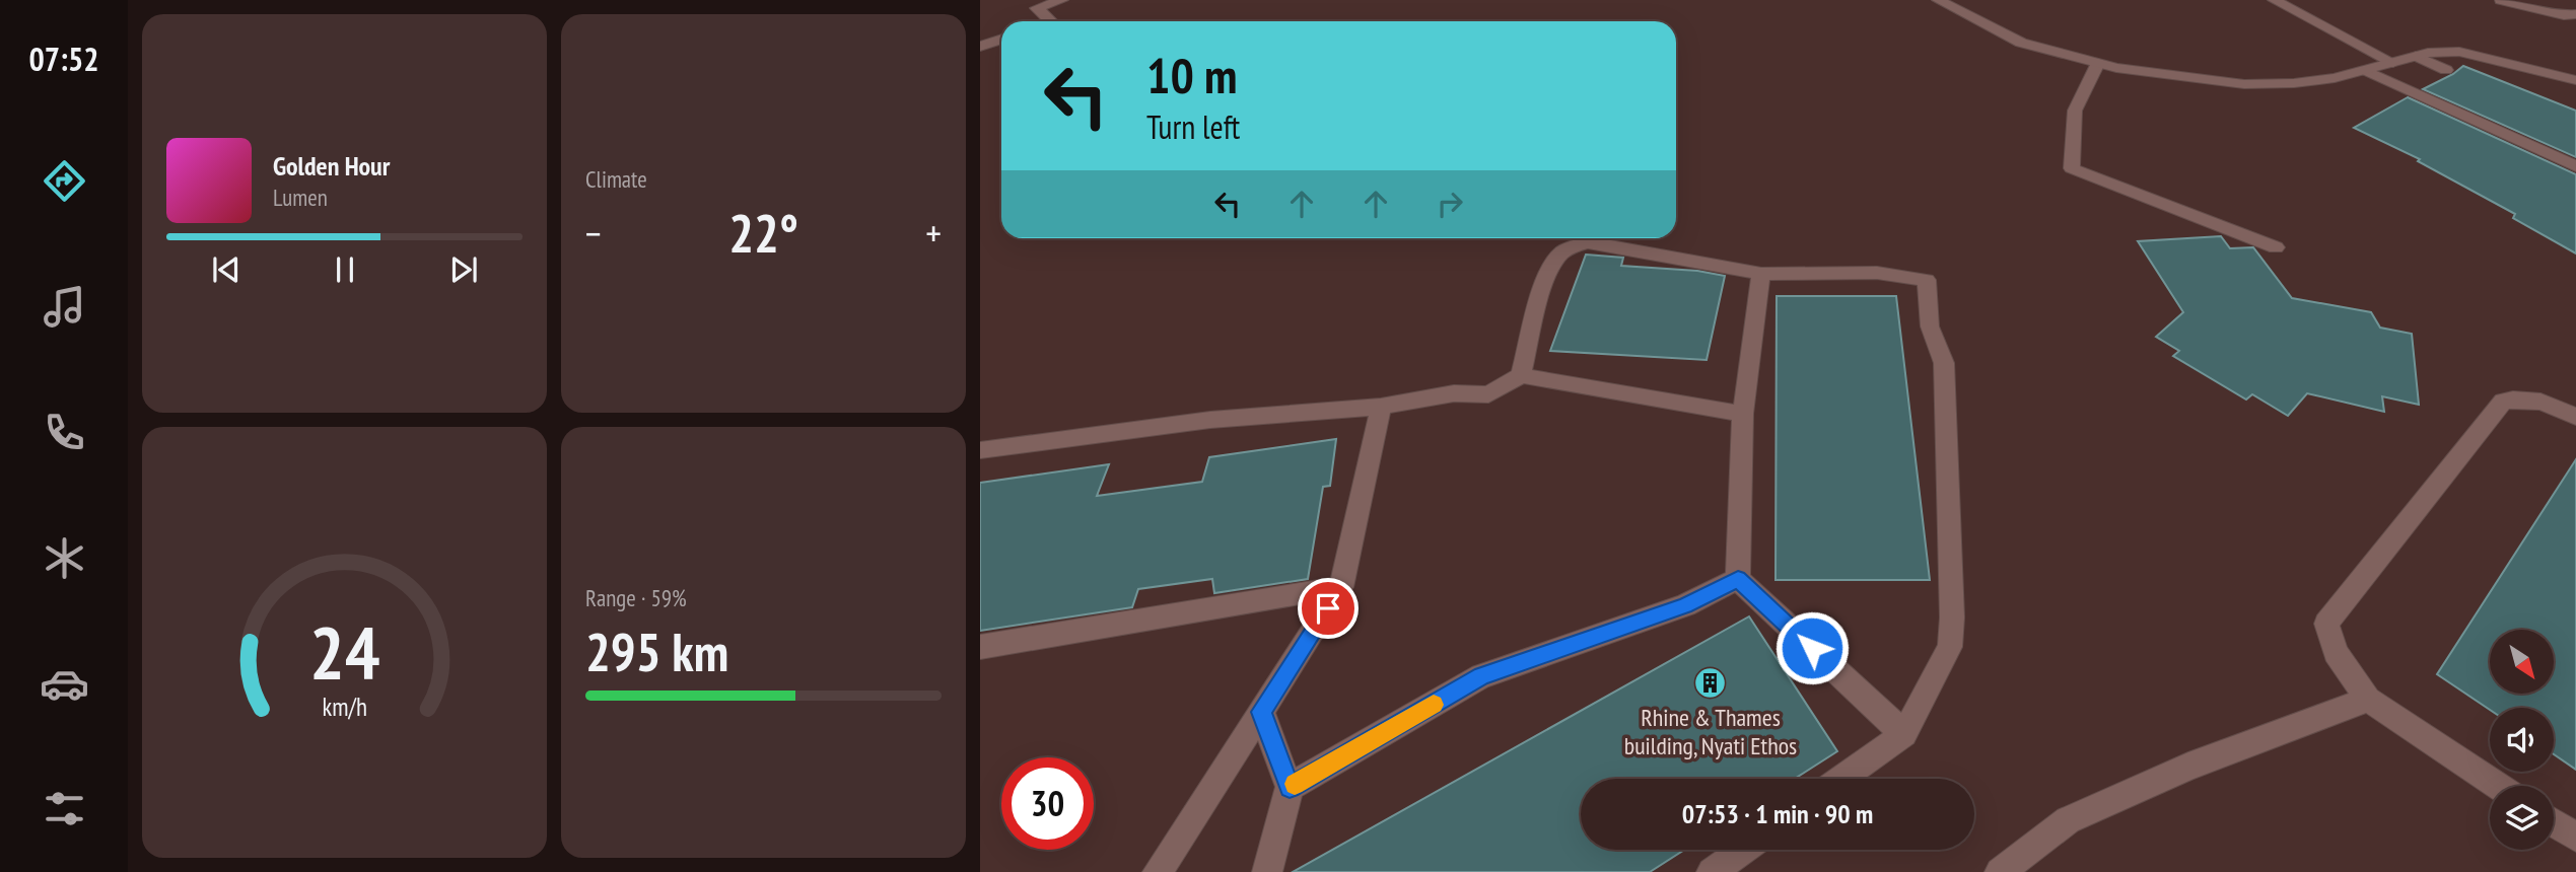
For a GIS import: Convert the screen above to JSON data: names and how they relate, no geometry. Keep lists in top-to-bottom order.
{
  "places": {
    "building": ["Rhine & Thames building, Nyati Ethos"]
  },
  "north": "bottom right",
  "page": {
    "tabs": "07:52",
    "tile": [
      "Climate",
      ["Range · 59%", "295 km"]
    ],
    "turn": ["10 m", "Turn left"],
    "song": ["Golden Hour", "Lumen"],
    "heat": ["−", "22°", "+"],
    "limit": "30",
    "trip": "07:53 · 1 min · 90 m",
    "gauge": ["24", "km/h"]
  }
}
